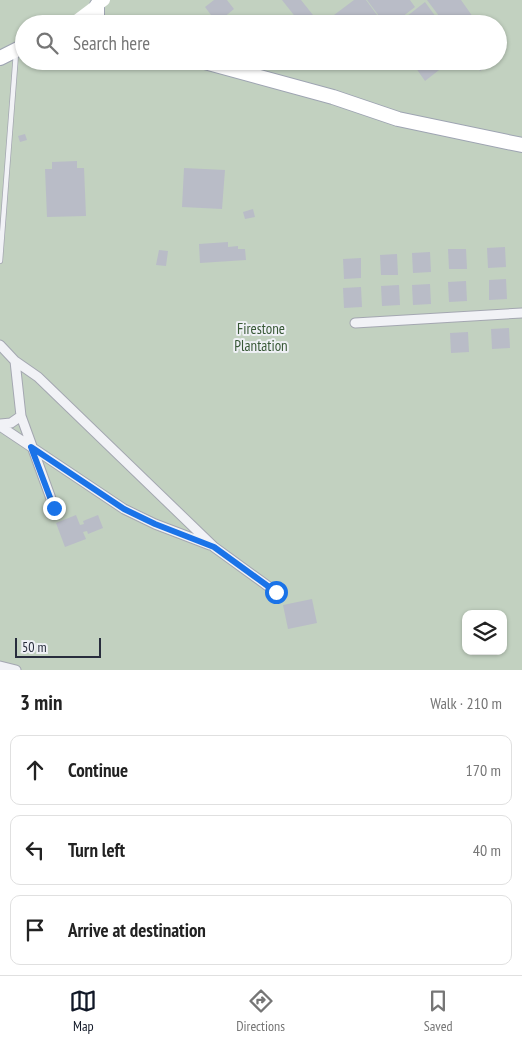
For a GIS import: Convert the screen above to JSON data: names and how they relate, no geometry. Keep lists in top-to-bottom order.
{
  "parks": ["Firestone Plantation"],
  "scale_bar": "50 m",
  "page": {
    "search": "Search here",
    "scale": "50 m",
    "heading": ["3 min", "Walk · 210 m"],
    "list": [
      ["Continue", "170 m"],
      ["Turn left", "40 m"],
      "Arrive at destination"
    ],
    "nav": ["Map", "Directions", "Saved"]
  }
}
